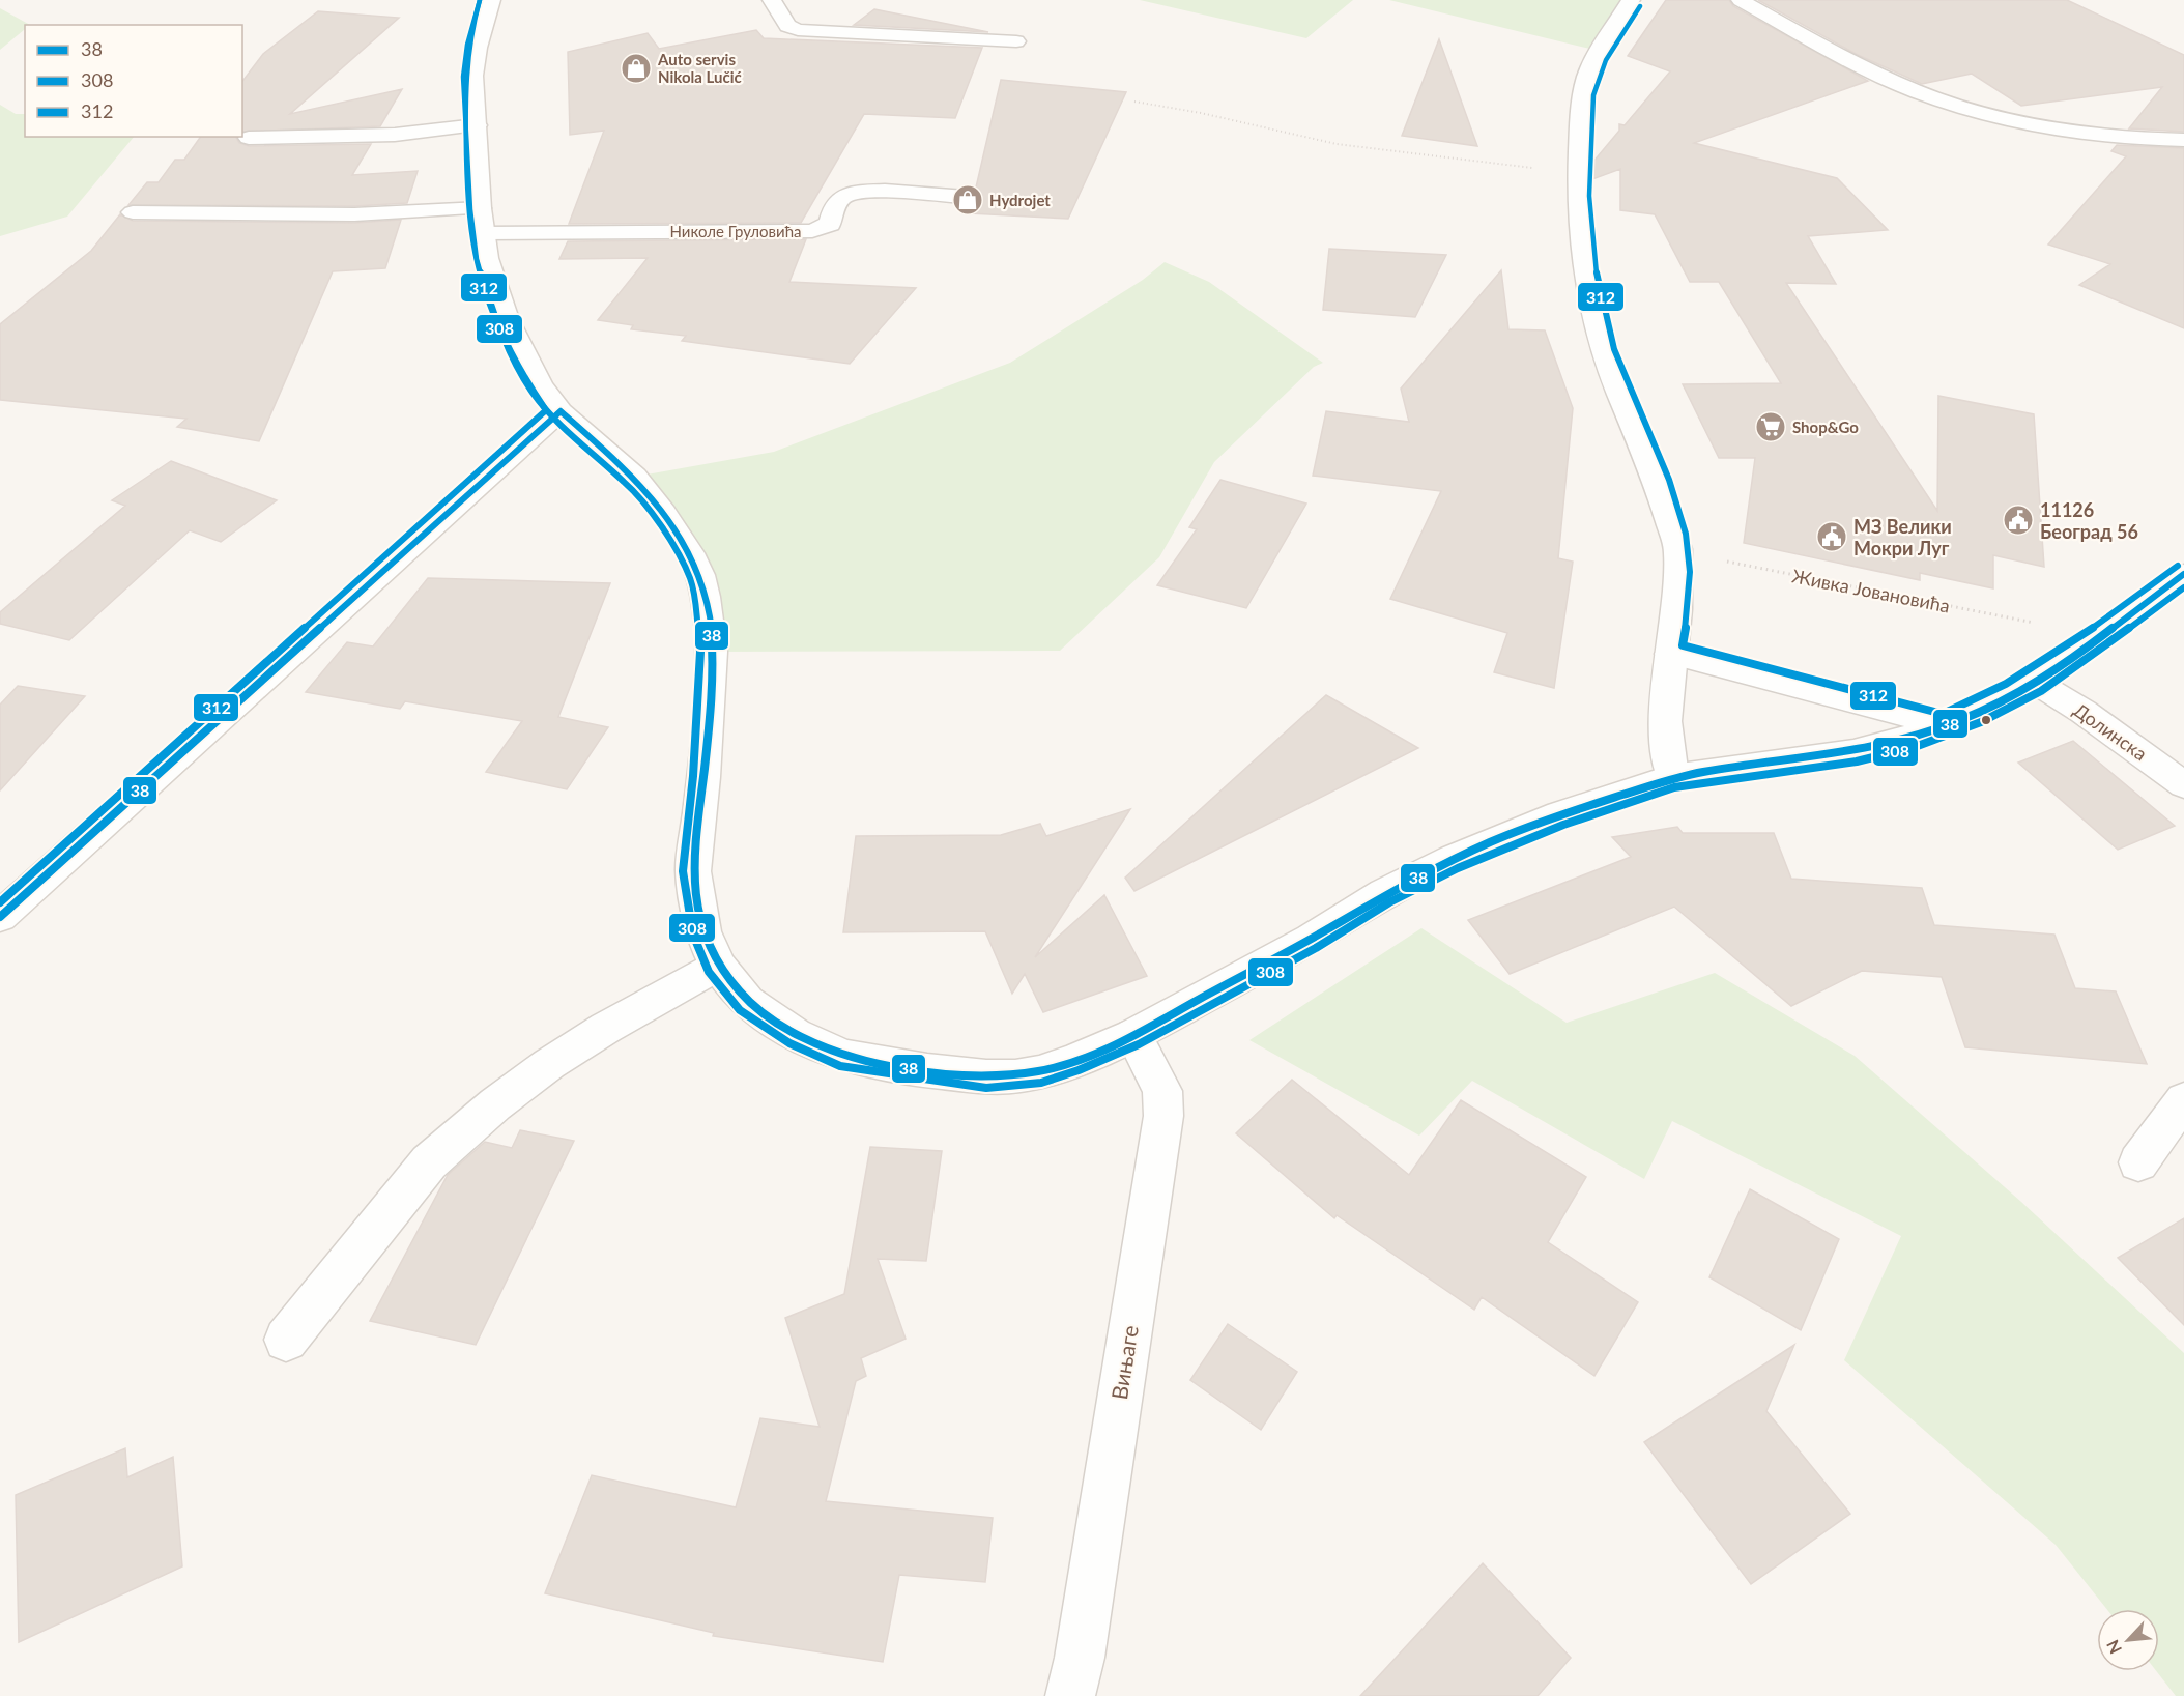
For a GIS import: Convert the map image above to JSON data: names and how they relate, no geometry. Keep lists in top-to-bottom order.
{
  "streets": {
    "street": ["Николе Груловића", "Долинска", "Вињаге"],
    "path": ["Живка Јовановића"]
  },
  "places": {
    "shop": ["Auto servis Nikola Lučić", "Hydrojet"],
    "supermarket": ["Shop&Go"],
    "public building": ["11126 Београд 56", "МЗ Велики Мокри Луг"]
  },
  "lines": ["transit line 308", "transit line 312", "transit line 38"],
  "legend": ["38", "308", "312"],
  "north": "bottom left"
}
